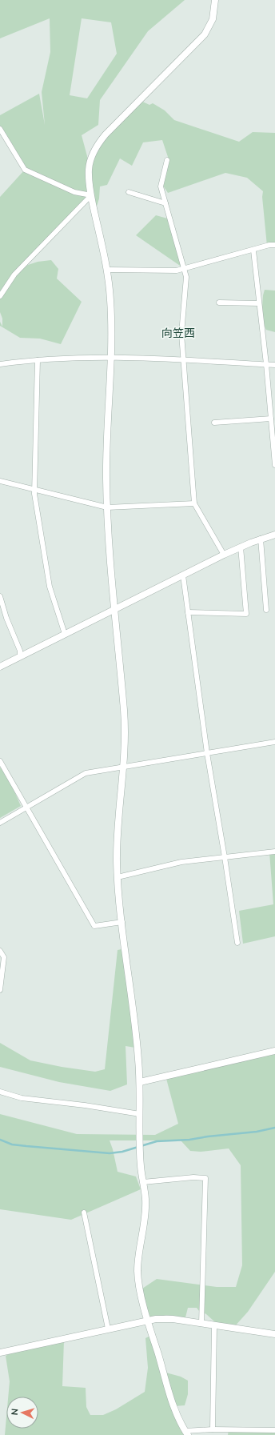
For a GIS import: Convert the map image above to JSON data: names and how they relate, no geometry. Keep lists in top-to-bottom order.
{
  "districts": ["向笠西"],
  "north": "left"
}
